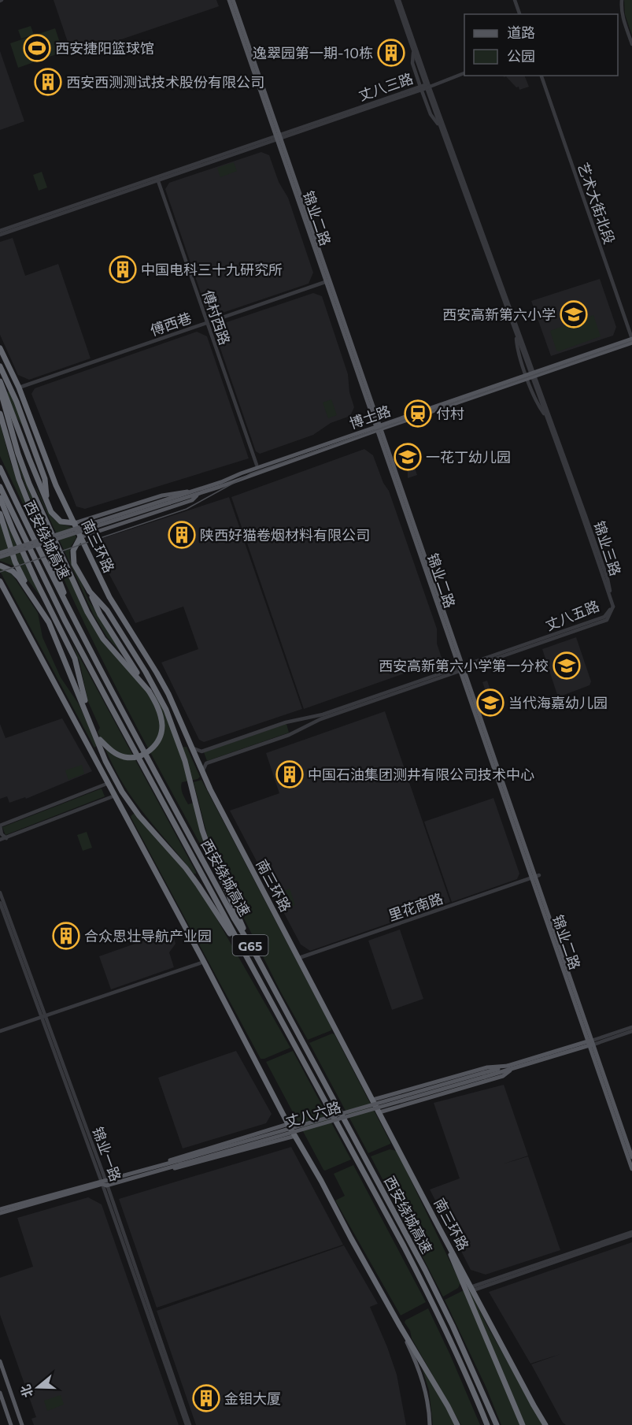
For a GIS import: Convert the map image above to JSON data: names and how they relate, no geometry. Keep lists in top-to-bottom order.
{
  "streets": {
    "highway": ["西安绕城高速", "南三环路", "G65"],
    "main road": ["锦业二路", "博士路", "丈八六路"],
    "street": [
      "丈八三路",
      "艺术大街北段",
      "傅村西路",
      "傅西巷",
      "锦业三路",
      "丈八五路",
      "里花南路",
      "锦业一路"
    ]
  },
  "crossings": [
    ["丈八三路", "锦业二路"],
    ["丈八三路", "傅村西路"],
    ["艺术大街北段", "博士路"],
    ["锦业二路", "傅西巷"],
    ["锦业二路", "博士路"],
    ["锦业二路", "丈八五路"],
    ["锦业二路", "里花南路"],
    ["锦业二路", "丈八六路"],
    ["傅村西路", "傅西巷"],
    ["傅西巷", "南三环路"],
    ["博士路", "锦业三路"],
    ["南三环路", "丈八五路"],
    ["南三环路", "里花南路"],
    ["锦业三路", "丈八五路"],
    ["丈八六路", "锦业一路"]
  ],
  "places": {
    "sports": ["西安捷阳篮球馆"],
    "building": [
      "逸翠园第一期-10栋",
      "西安西测测试技术股份有限公司",
      "中国电科三十九研究所",
      "陕西好猫卷烟材料有限公司",
      "中国石油集团测井有限公司技术中心",
      "合众思壮导航产业园",
      "金钼大厦"
    ],
    "school or university": [
      "西安高新第六小学",
      "一花丁幼儿园",
      "西安高新第六小学第一分校",
      "当代海嘉幼儿园"
    ],
    "station": ["付村"]
  },
  "legend": ["道路", "公园"],
  "north": "left"
}
